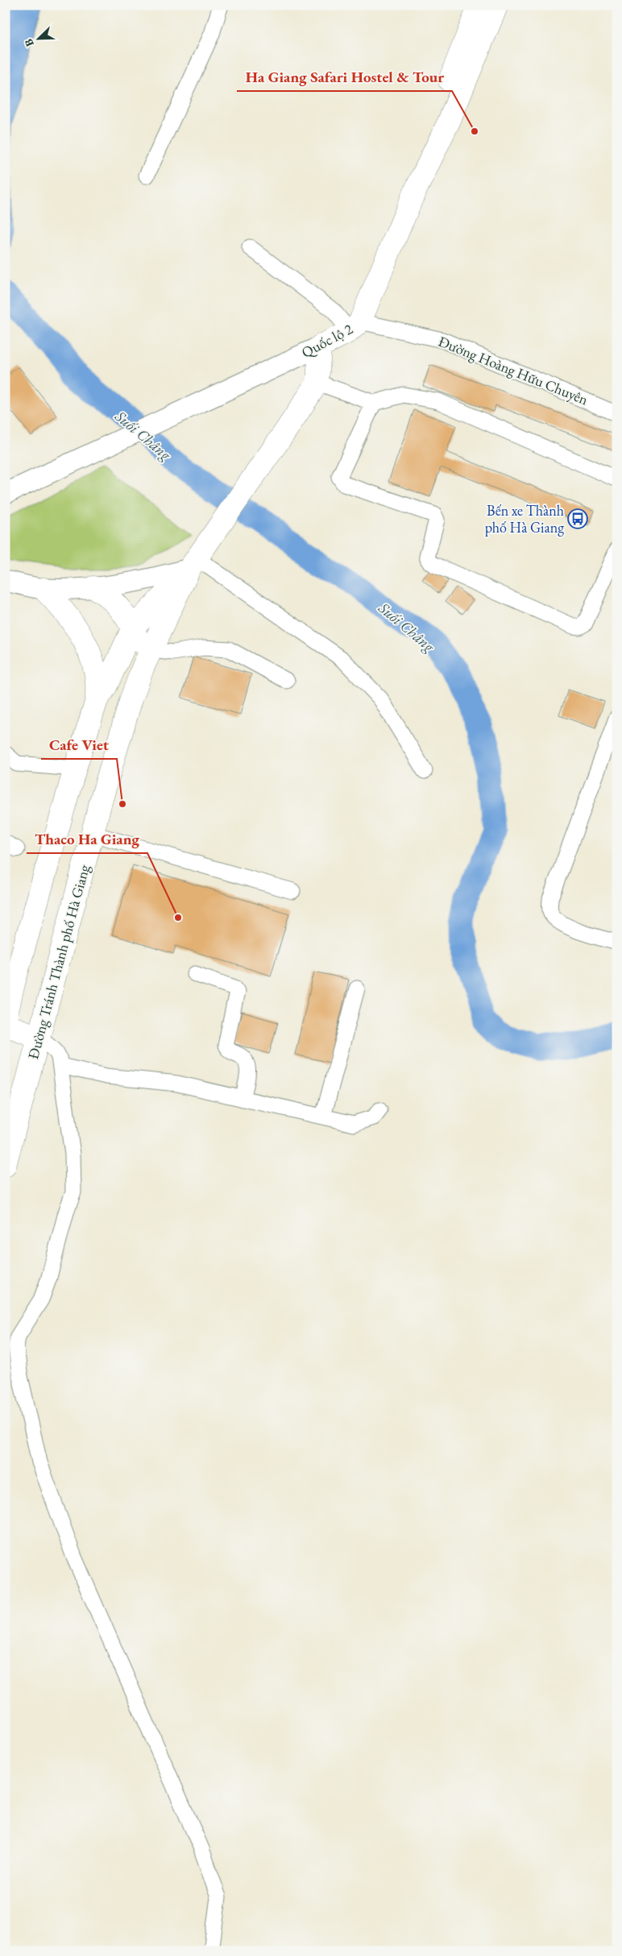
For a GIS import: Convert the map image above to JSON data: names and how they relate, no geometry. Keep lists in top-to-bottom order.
{
  "streets": {
    "highway": ["Quốc lộ 2", "Đường Tránh Thành phố Hà Giang"],
    "street": ["Đường Hoàng Hữu Chuyên"]
  },
  "crossings": [
    ["Quốc lộ 2", "Đường Hoàng Hữu Chuyên"]
  ],
  "water": ["Suối Châng"],
  "places": {
    "other": ["Ha Giang Safari Hostel & Tour", "Cafe Viet", "Thaco Ha Giang"],
    "bus stop": ["Bến xe Thành phố Hà Giang"]
  },
  "north": "bottom left"
}
